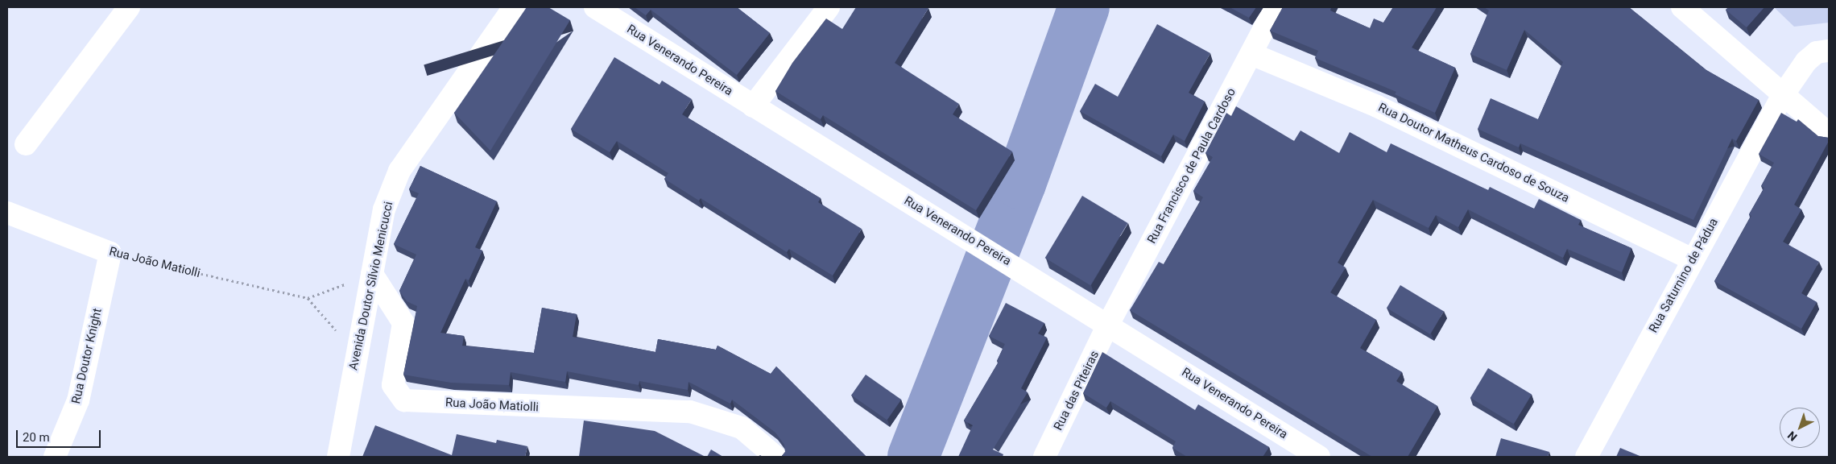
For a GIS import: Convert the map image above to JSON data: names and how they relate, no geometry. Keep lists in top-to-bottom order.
{
  "streets": {
    "street": [
      "Rua Venerando Pereira",
      "Rua Doutor Matheus Cardoso de Souza",
      "Rua Francisco de Paula Cardoso",
      "Rua João Matiolli",
      "Rua Saturnino de Pádua",
      "Avenida Doutor Sílvio Menicucci",
      "Rua Doutor Knight",
      "Rua das Piteiras"
    ]
  },
  "crossings": [
    ["Rua Venerando Pereira", "Rua Francisco de Paula Cardoso"],
    ["Rua Venerando Pereira", "Rua das Piteiras"],
    ["Rua Doutor Matheus Cardoso de Souza", "Rua Francisco de Paula Cardoso"],
    ["Rua Doutor Matheus Cardoso de Souza", "Rua Saturnino de Pádua"],
    ["Rua Francisco de Paula Cardoso", "Rua das Piteiras"],
    ["Rua João Matiolli", "Avenida Doutor Sílvio Menicucci"],
    ["Rua João Matiolli", "Rua Doutor Knight"]
  ],
  "scale_bar": "20 m",
  "north": "bottom left"
}
